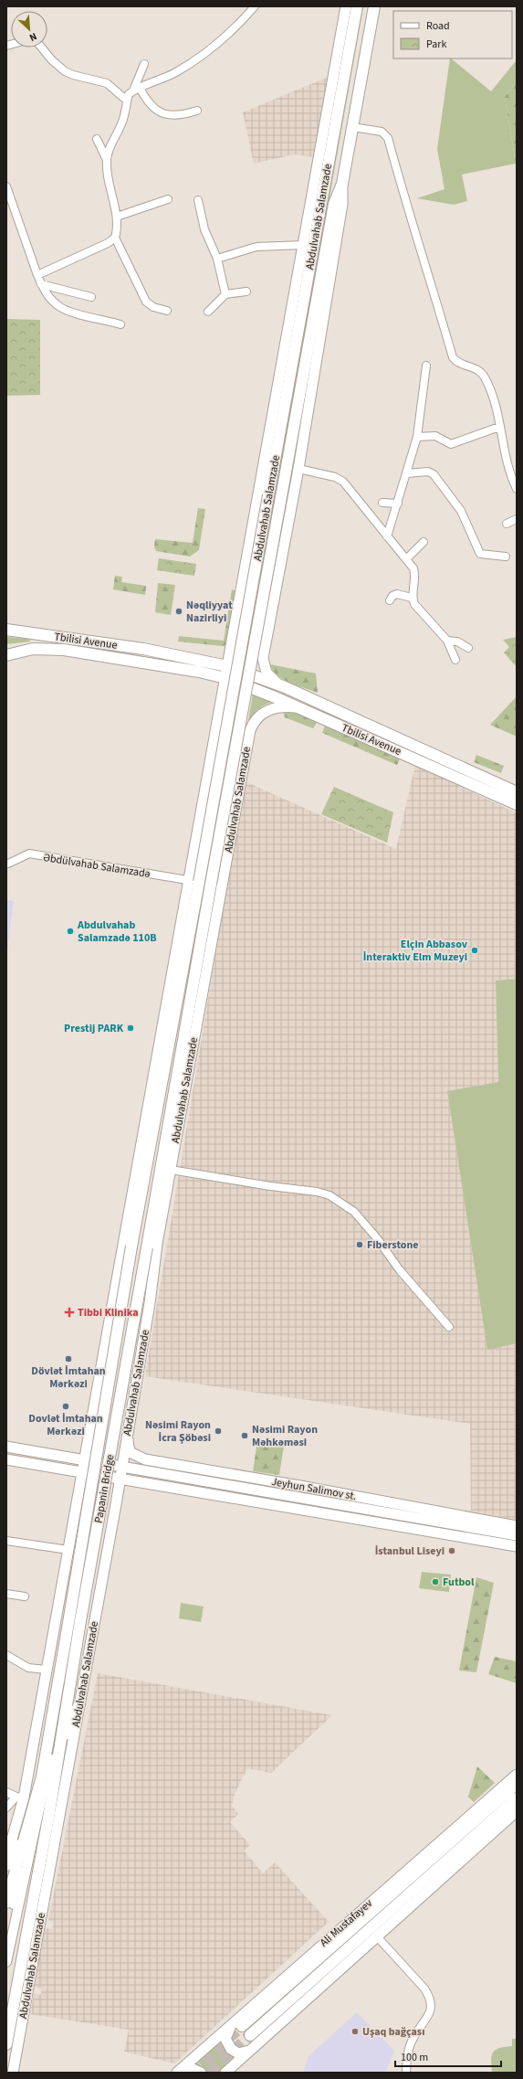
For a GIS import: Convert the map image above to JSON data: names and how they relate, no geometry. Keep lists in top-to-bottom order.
{
  "streets": {
    "main road": [
      "Abdulvahab Salamzade",
      "Tbilisi Avenue",
      "Papanin Bridge",
      "Jeyhun Salimov st.",
      "Ali Mustafayev"
    ],
    "street": ["Əbdülvahab Salamzadə"]
  },
  "crossings": [
    ["Abdulvahab Salamzade", "Tbilisi Avenue"],
    ["Abdulvahab Salamzade", "Papanin Bridge"],
    ["Abdulvahab Salamzade", "Jeyhun Salimov st."]
  ],
  "places": {
    "other": [
      "Nəqliyyat Nazirliyi",
      "Abdulvahab Salamzadə 110B",
      "Elçin Abbasov İnteraktiv Elm Muzeyi",
      "Prestij PARK",
      "Fiberstone",
      "Dövlət İmtahan Mərkəzi",
      "Dovlət İmtahan Mərkəzi",
      "Nəsimi Rayon İcra Şöbəsi",
      "Nəsimi Rayon Məhkəməsi",
      "İstanbul Liseyi",
      "Futbol",
      "Uşaq bağçası"
    ],
    "health": ["Tibbi Klinika"]
  },
  "legend": ["Road", "Park"],
  "scale_bar": "100 m",
  "north": "bottom right"
}
